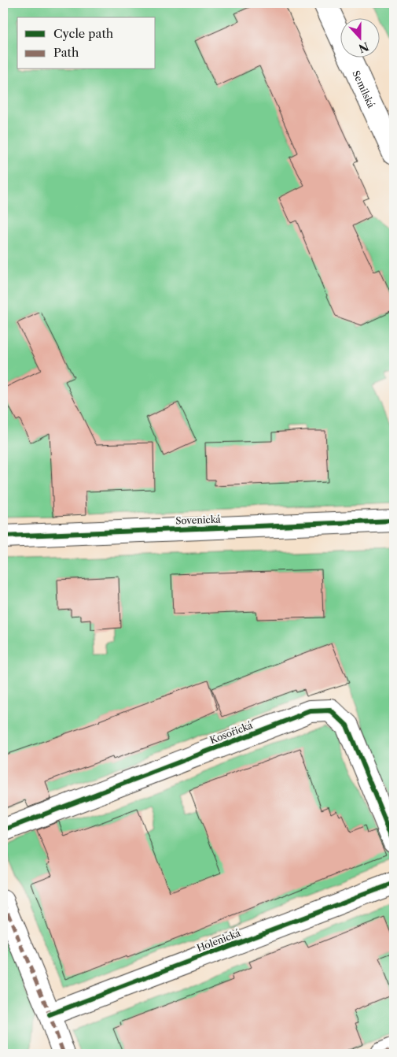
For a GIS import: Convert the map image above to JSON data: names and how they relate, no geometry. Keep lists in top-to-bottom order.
{
  "streets": {
    "street": [
      "Semilská",
      "Sovenická",
      "Kosořická",
      "Holenická"
    ]
  },
  "legend": ["Cycle path", "Path"],
  "north": "bottom"
}
